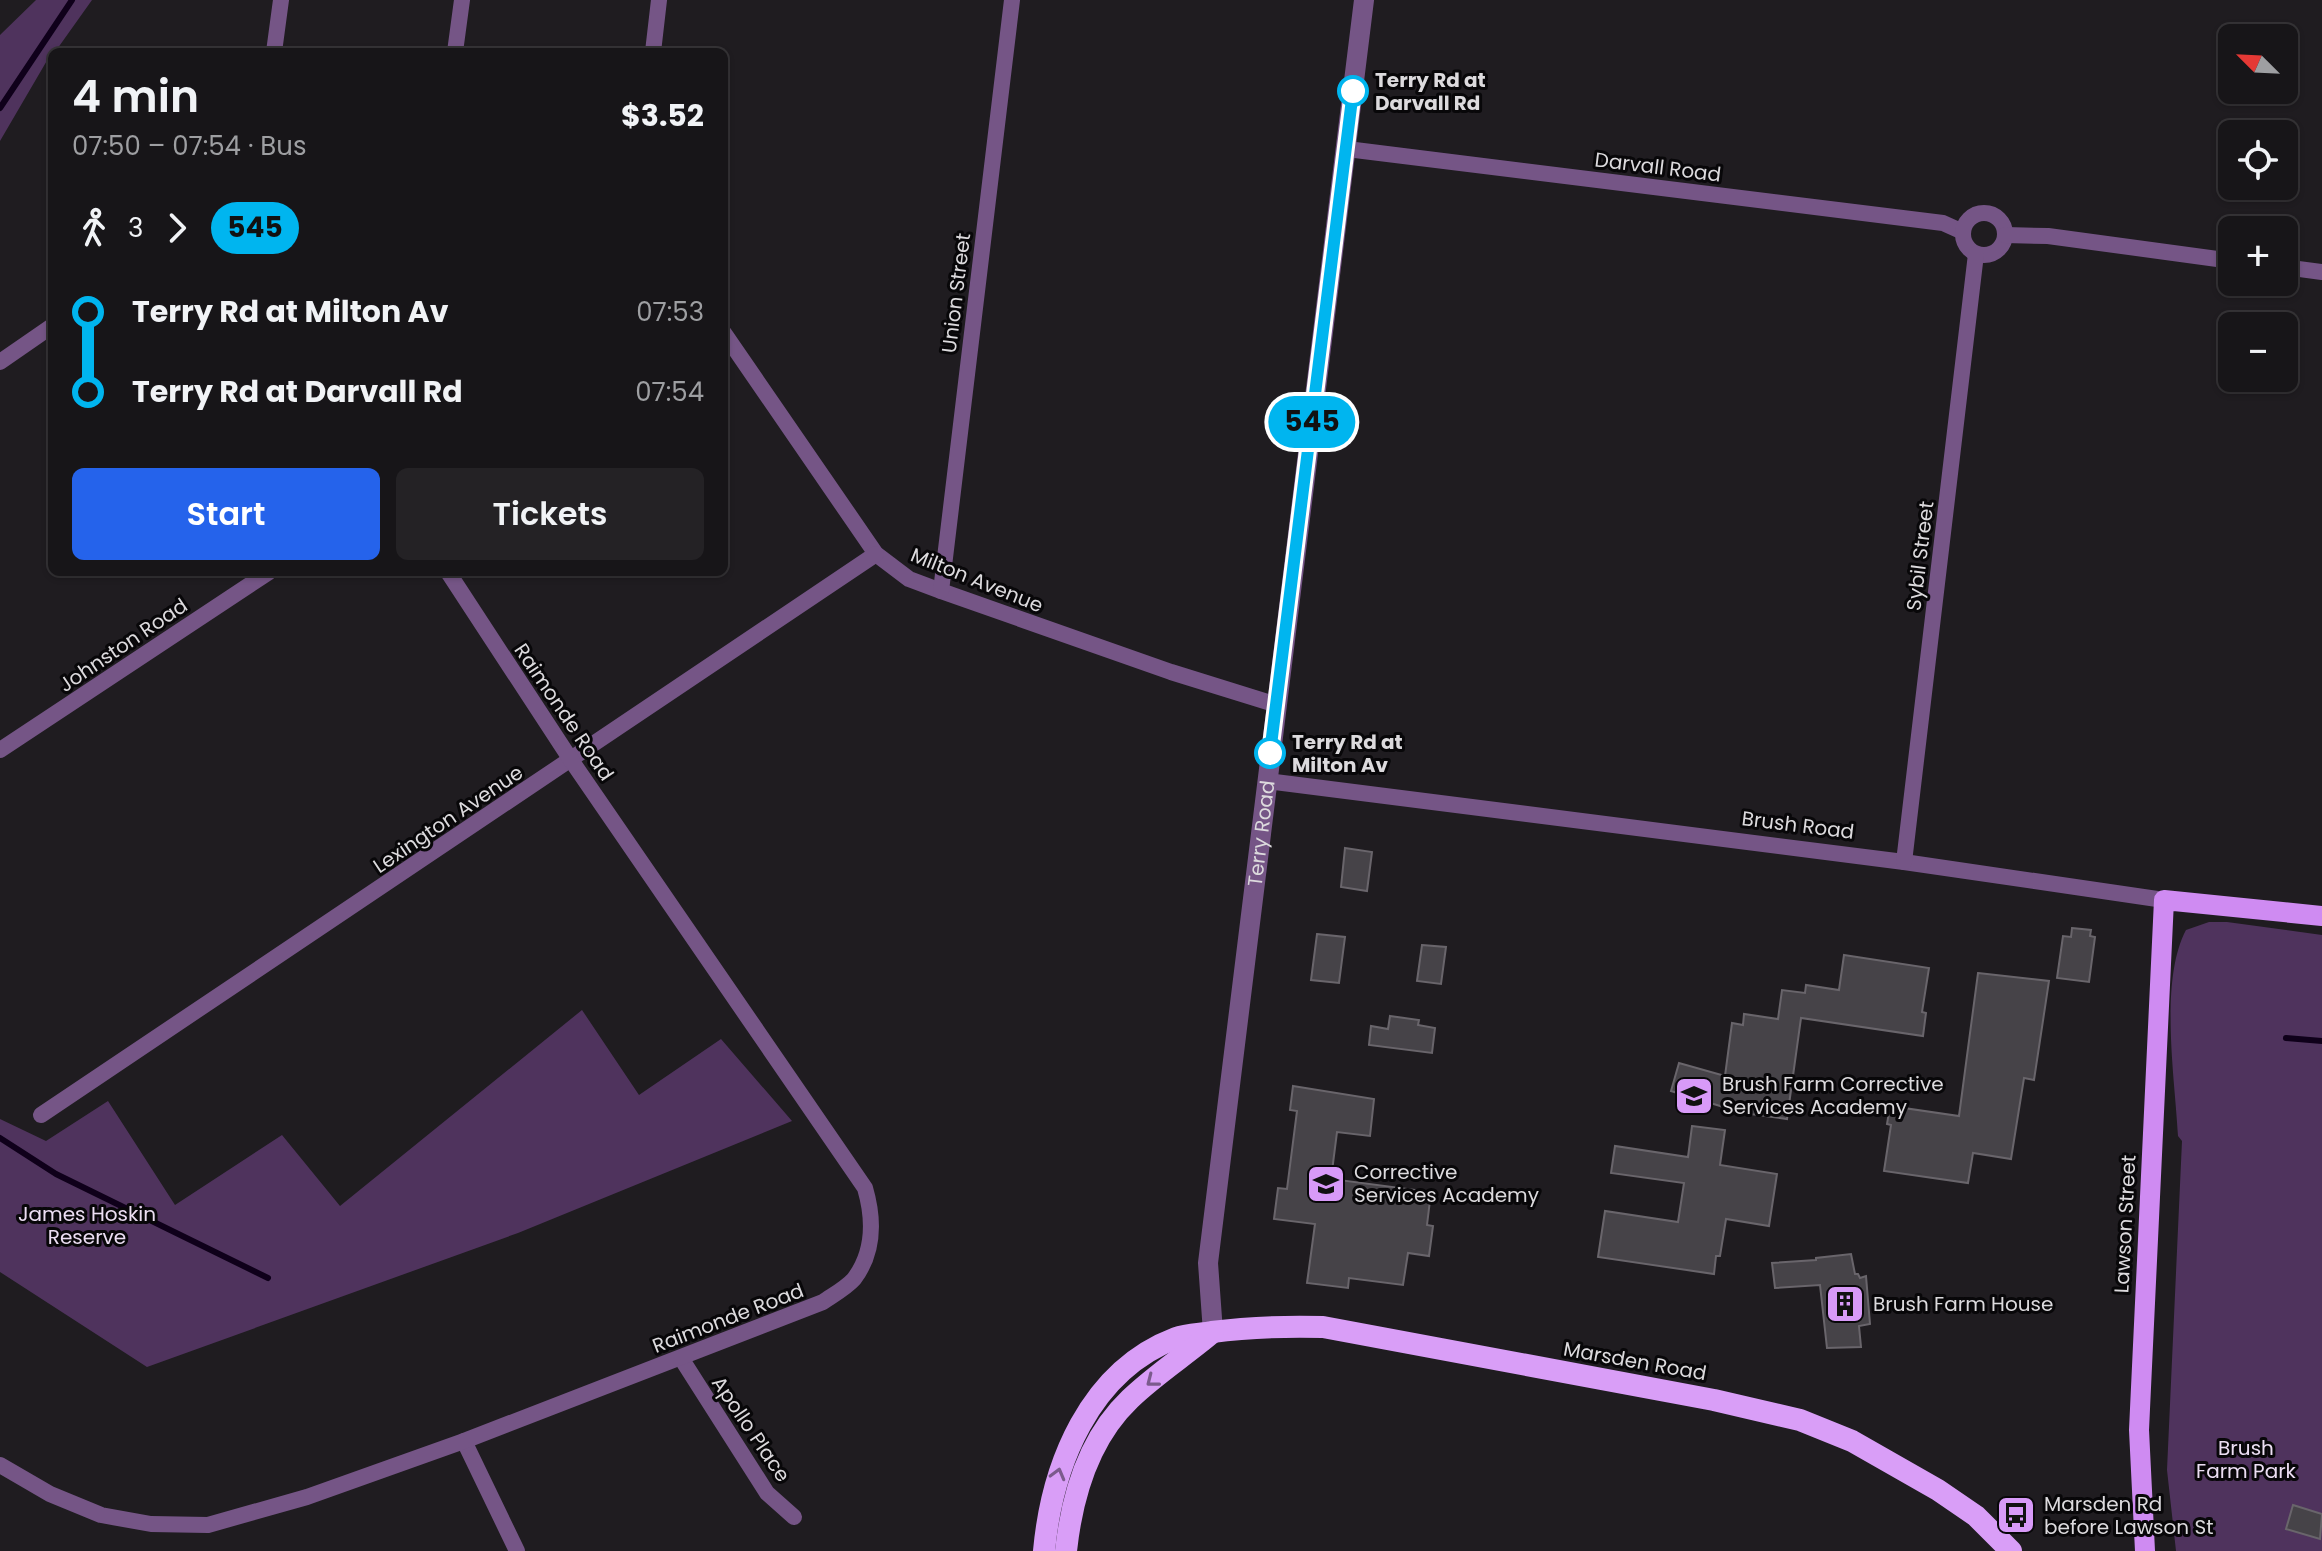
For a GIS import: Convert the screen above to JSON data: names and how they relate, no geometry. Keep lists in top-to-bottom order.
{
  "streets": {
    "highway": ["Marsden Road"],
    "main road": ["Brush Road", "Lawson Street"],
    "street": [
      "Darvall Road",
      "Union Street",
      "Sybil Street",
      "Milton Avenue",
      "Johnston Road",
      "Raimonde Road",
      "Lexington Avenue",
      "Terry Road",
      "Apollo Place"
    ]
  },
  "crossings": [
    ["Darvall Road", "Sybil Street"],
    ["Darvall Road", "Terry Road"],
    ["Union Street", "Milton Avenue"],
    ["Sybil Street", "Brush Road"],
    ["Milton Avenue", "Lexington Avenue"],
    ["Milton Avenue", "Terry Road"],
    ["Raimonde Road", "Lexington Avenue"],
    ["Raimonde Road", "Apollo Place"],
    ["Brush Road", "Terry Road"],
    ["Brush Road", "Lawson Street"],
    ["Terry Road", "Marsden Road"]
  ],
  "parks": ["James Hoskin Reserve", "Brush Farm Park"],
  "places": {
    "other": ["Terry Rd at Darvall Rd", "Terry Rd at Milton Av"],
    "school or university": ["Brush Farm Corrective Services Academy", "Corrective Services Academy"],
    "building": ["Brush Farm House"],
    "bus stop": ["Marsden Rd before Lawson St"]
  },
  "lines": ["bus line 545"],
  "north": "top left",
  "page": {
    "on_map": "545",
    "map_buttons": ["+", "−"],
    "heading": ["4 min", "07:50 – 07:54 · Bus", "$3.52"],
    "legs": ["3", "545"],
    "list": [
      {
        "name": "Terry Rd at Milton Av",
        "value": "07:53"
      },
      {
        "name": "Terry Rd at Darvall Rd",
        "value": "07:54"
      }
    ],
    "buttons": ["Start", "Tickets"]
  }
}
